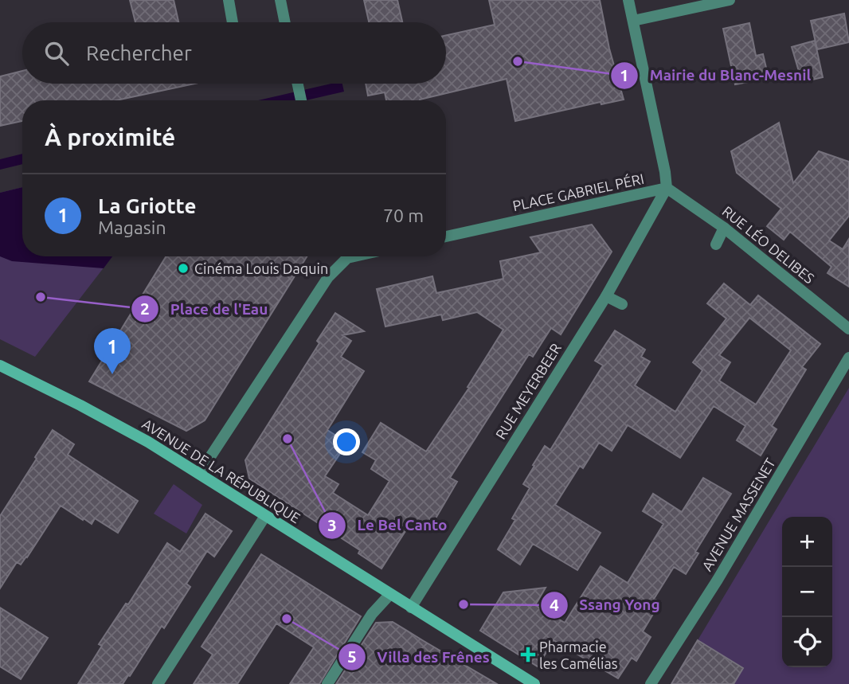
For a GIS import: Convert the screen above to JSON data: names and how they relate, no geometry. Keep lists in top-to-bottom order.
{
  "streets": {
    "main road": ["AVENUE DE LA RÉPUBLIQUE"],
    "street": [
      "PLACE GABRIEL PÉRI",
      "RUE LÉO DELIBES",
      "RUE MEYERBEER",
      "AVENUE MASSENET"
    ]
  },
  "crossings": [
    ["PLACE GABRIEL PÉRI", "RUE LÉO DELIBES"],
    ["PLACE GABRIEL PÉRI", "RUE MEYERBEER"],
    ["RUE LÉO DELIBES", "RUE MEYERBEER"],
    ["RUE MEYERBEER", "AVENUE DE LA RÉPUBLIQUE"]
  ],
  "places": {
    "other": [
      "Mairie du Blanc-Mesnil",
      "Cinéma Louis Daquin",
      "Place de l'Eau",
      "Le Bel Canto",
      "Ssang Yong",
      "Villa des Frênes"
    ],
    "health": ["Pharmacie les Camélias"]
  },
  "page": {
    "search": "Rechercher",
    "heading": "À proximité",
    "list": [
      {
        "mark": "1",
        "name": "La Griotte",
        "note": "Magasin",
        "value": "70 m"
      }
    ],
    "pins": "1",
    "map_buttons": ["+", "−"]
  }
}
